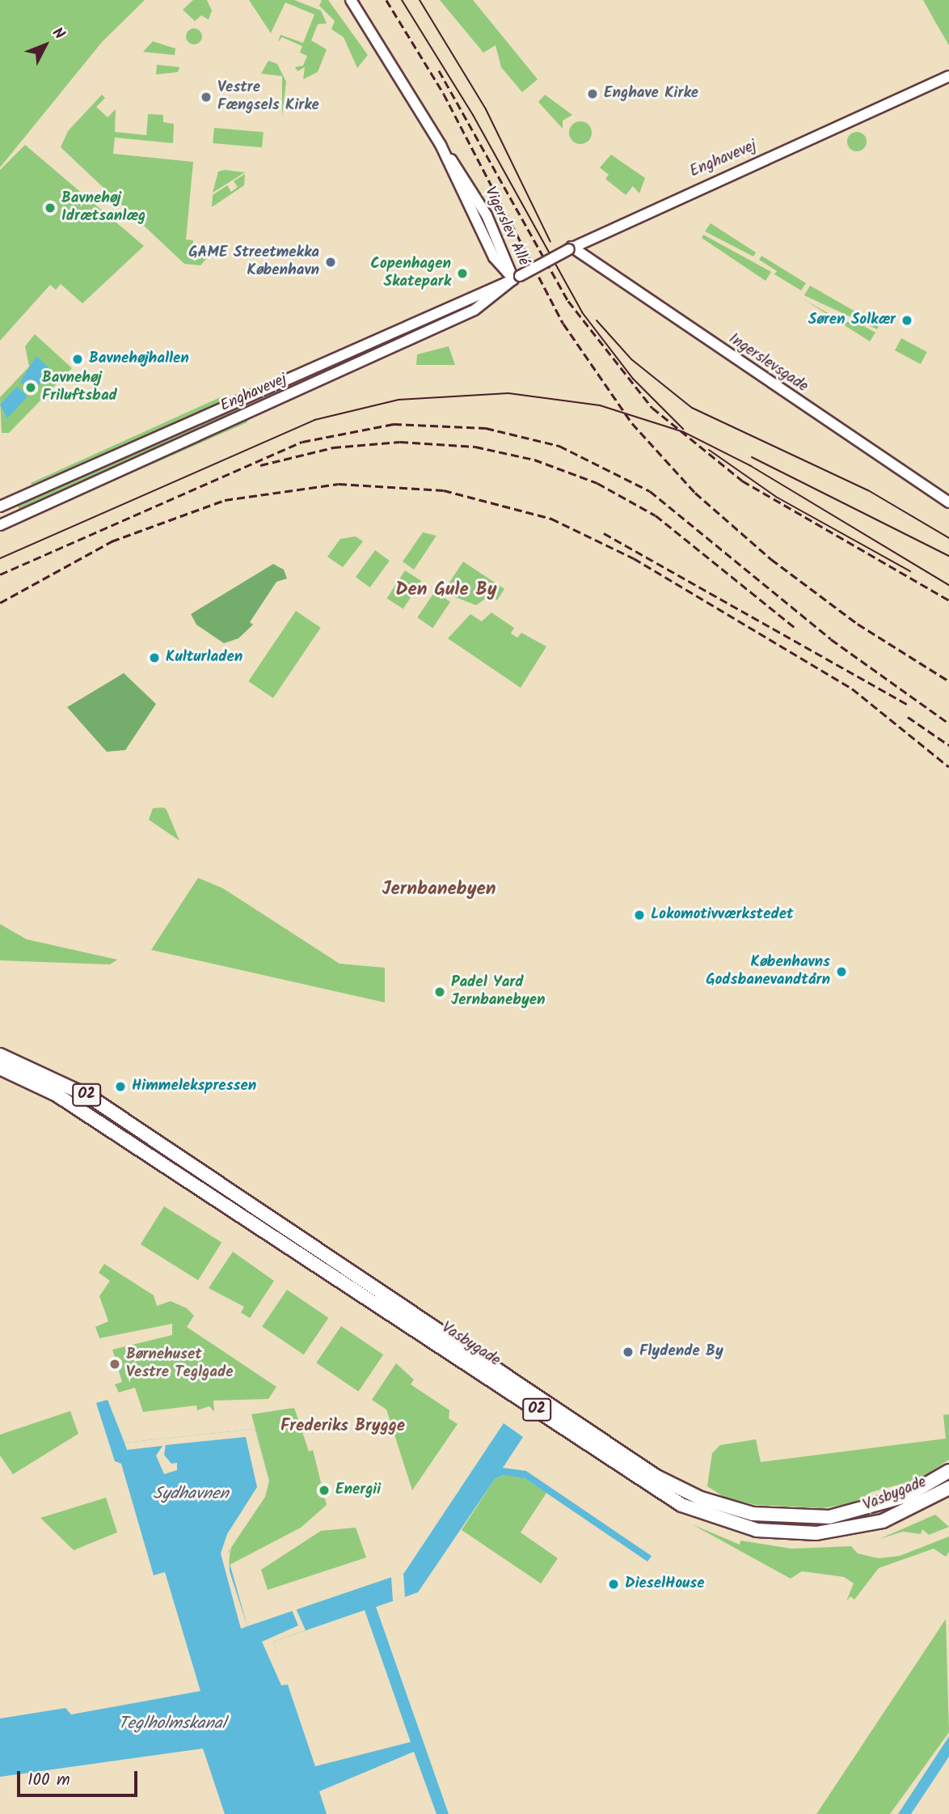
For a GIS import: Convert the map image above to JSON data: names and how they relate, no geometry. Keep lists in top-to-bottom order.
{
  "streets": {
    "main road": ["O2", "Vasbygade"],
    "street": ["Enghavevej", "Vigerslev Allé", "Ingerslevsgade"]
  },
  "crossings": [
    ["Enghavevej", "Vigerslev Allé"],
    ["Enghavevej", "Ingerslevsgade"]
  ],
  "districts": ["Den Gule By", "Jernbanebyen", "Frederiks Brygge"],
  "water": ["Sydhavnen", "Teglholmskanal"],
  "places": [
    "Enghave Kirke",
    "Vestre Fængsels Kirke",
    "Bavnehøj Idrætsanlæg",
    "GAME Streetmekka København",
    "Copenhagen Skatepark",
    "Søren Solkær",
    "Bavnehøjhallen",
    "Bavnehøj Friluftsbad",
    "Kulturladen",
    "Lokomotivværkstedet",
    "Københavns Godsbanevandtårn",
    "Padel Yard Jernbanebyen",
    "Himmelekspressen",
    "Flydende By",
    "Børnehuset Vestre Teglgade",
    "Energii",
    "DieselHouse"
  ],
  "scale_bar": "100 m",
  "north": "top right"
}
